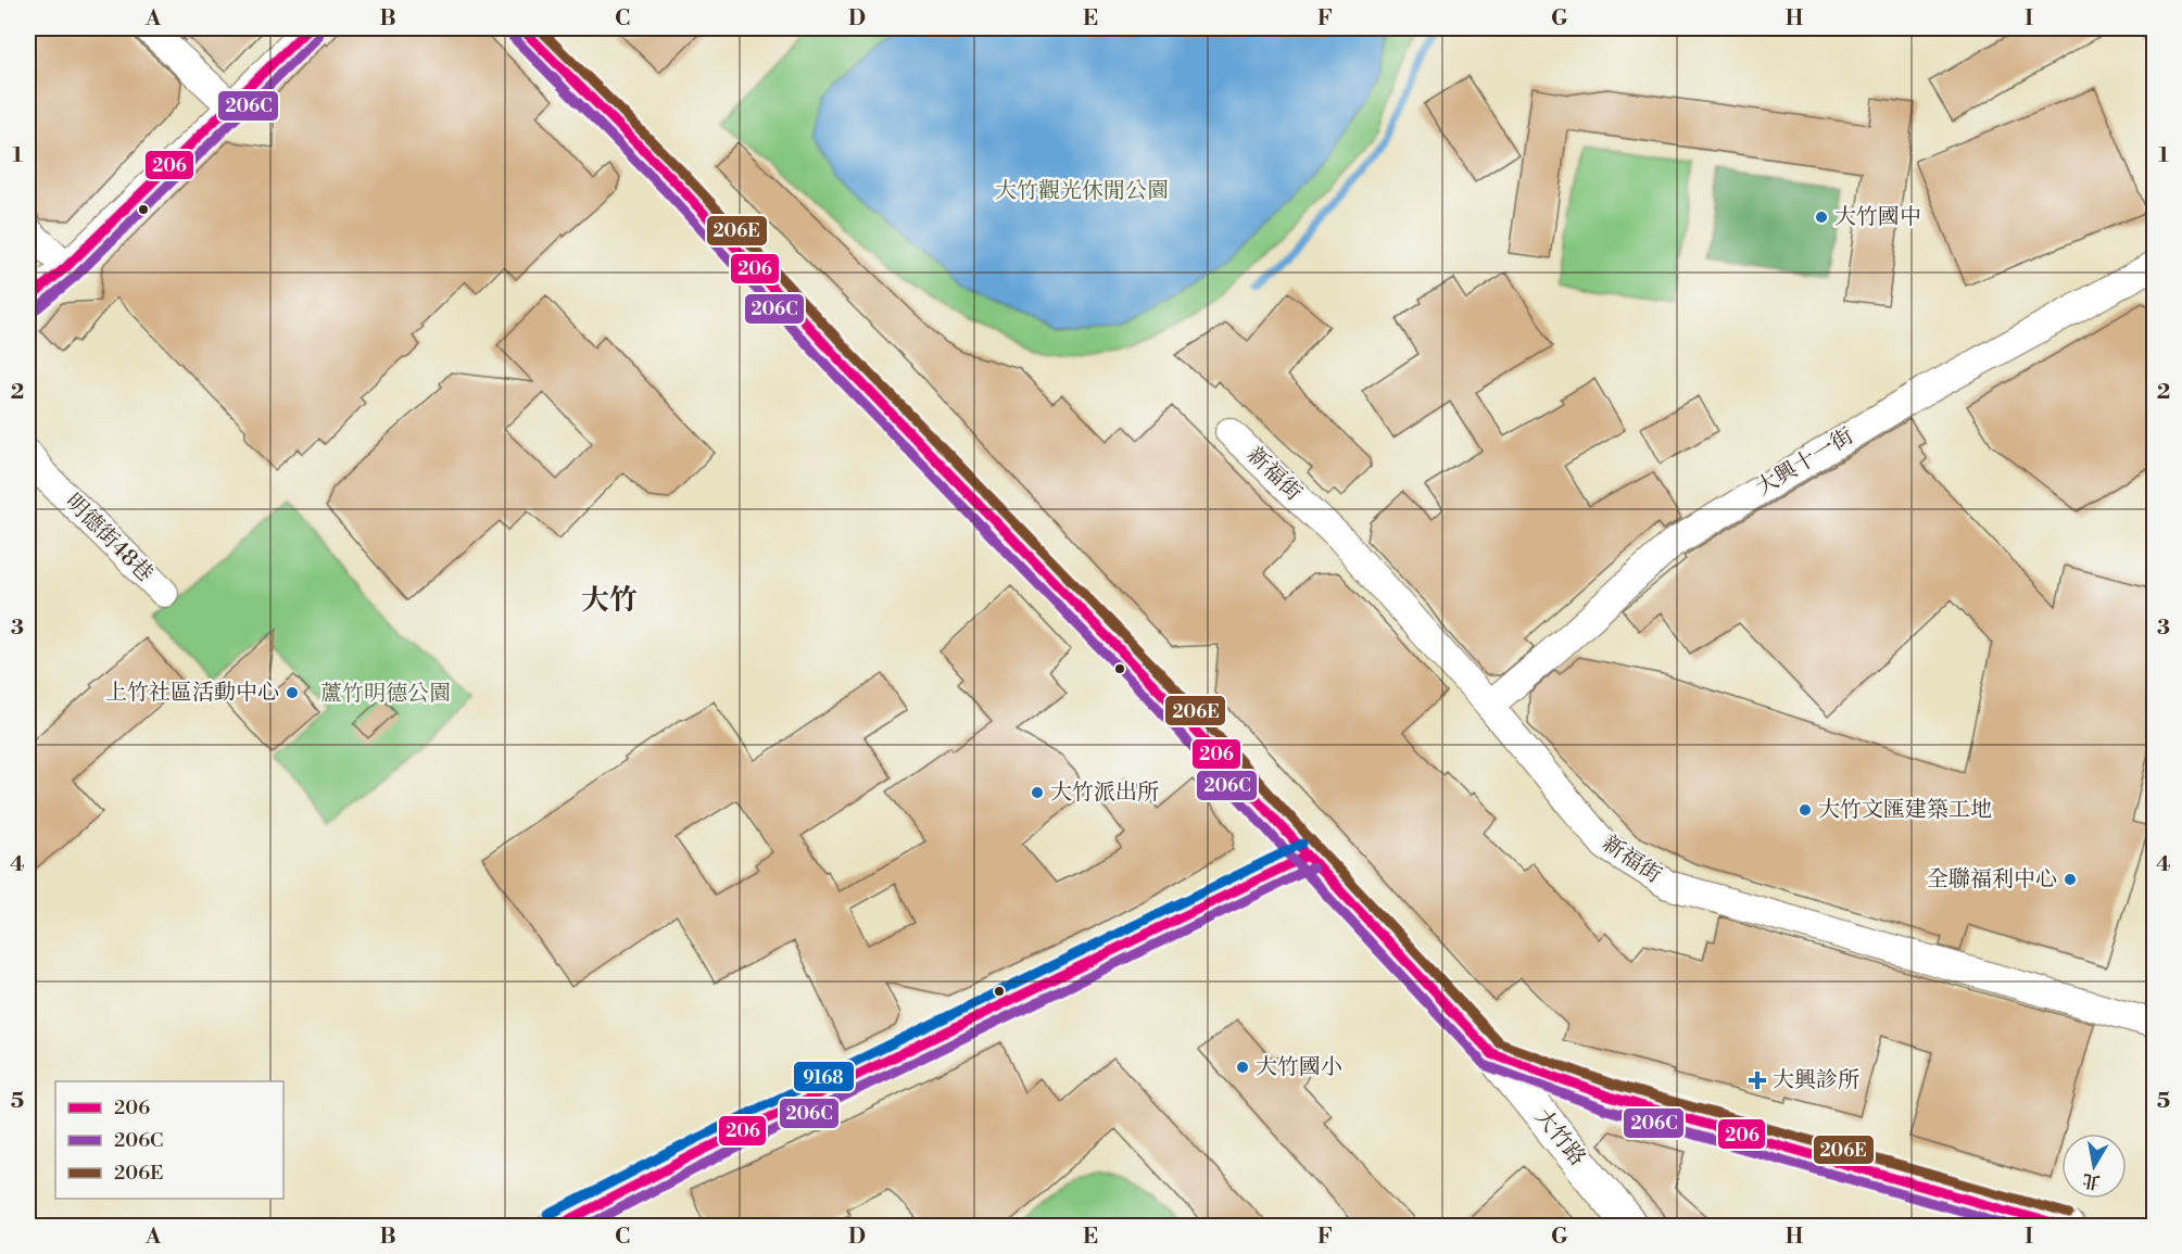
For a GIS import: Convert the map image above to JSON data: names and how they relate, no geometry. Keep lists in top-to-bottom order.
{
  "streets": {
    "main road": ["大竹路"],
    "street": ["大興十一街", "新福街", "明德街48巷"]
  },
  "crossings": [
    ["大興十一街", "新福街"]
  ],
  "districts": ["大竹"],
  "parks": ["大竹觀光休閒公園", "蘆竹明德公園"],
  "places": {
    "other": [
      "大竹國中",
      "上竹社區活動中心",
      "大竹派出所",
      "大竹文匯建築工地",
      "全聯福利中心",
      "大竹國小"
    ],
    "health": ["大興診所"]
  },
  "lines": [
    "transit line 206",
    "transit line 206E",
    "transit line 206C",
    "transit line 9168"
  ],
  "legend": ["206", "206C", "206E"],
  "north": "bottom",
  "grid": {
    "columns": [
      "A",
      "B",
      "C",
      "D",
      "E",
      "F",
      "G",
      "H",
      "I"
    ],
    "rows": [
      "1",
      "2",
      "3",
      "4",
      "5"
    ]
  }
}
